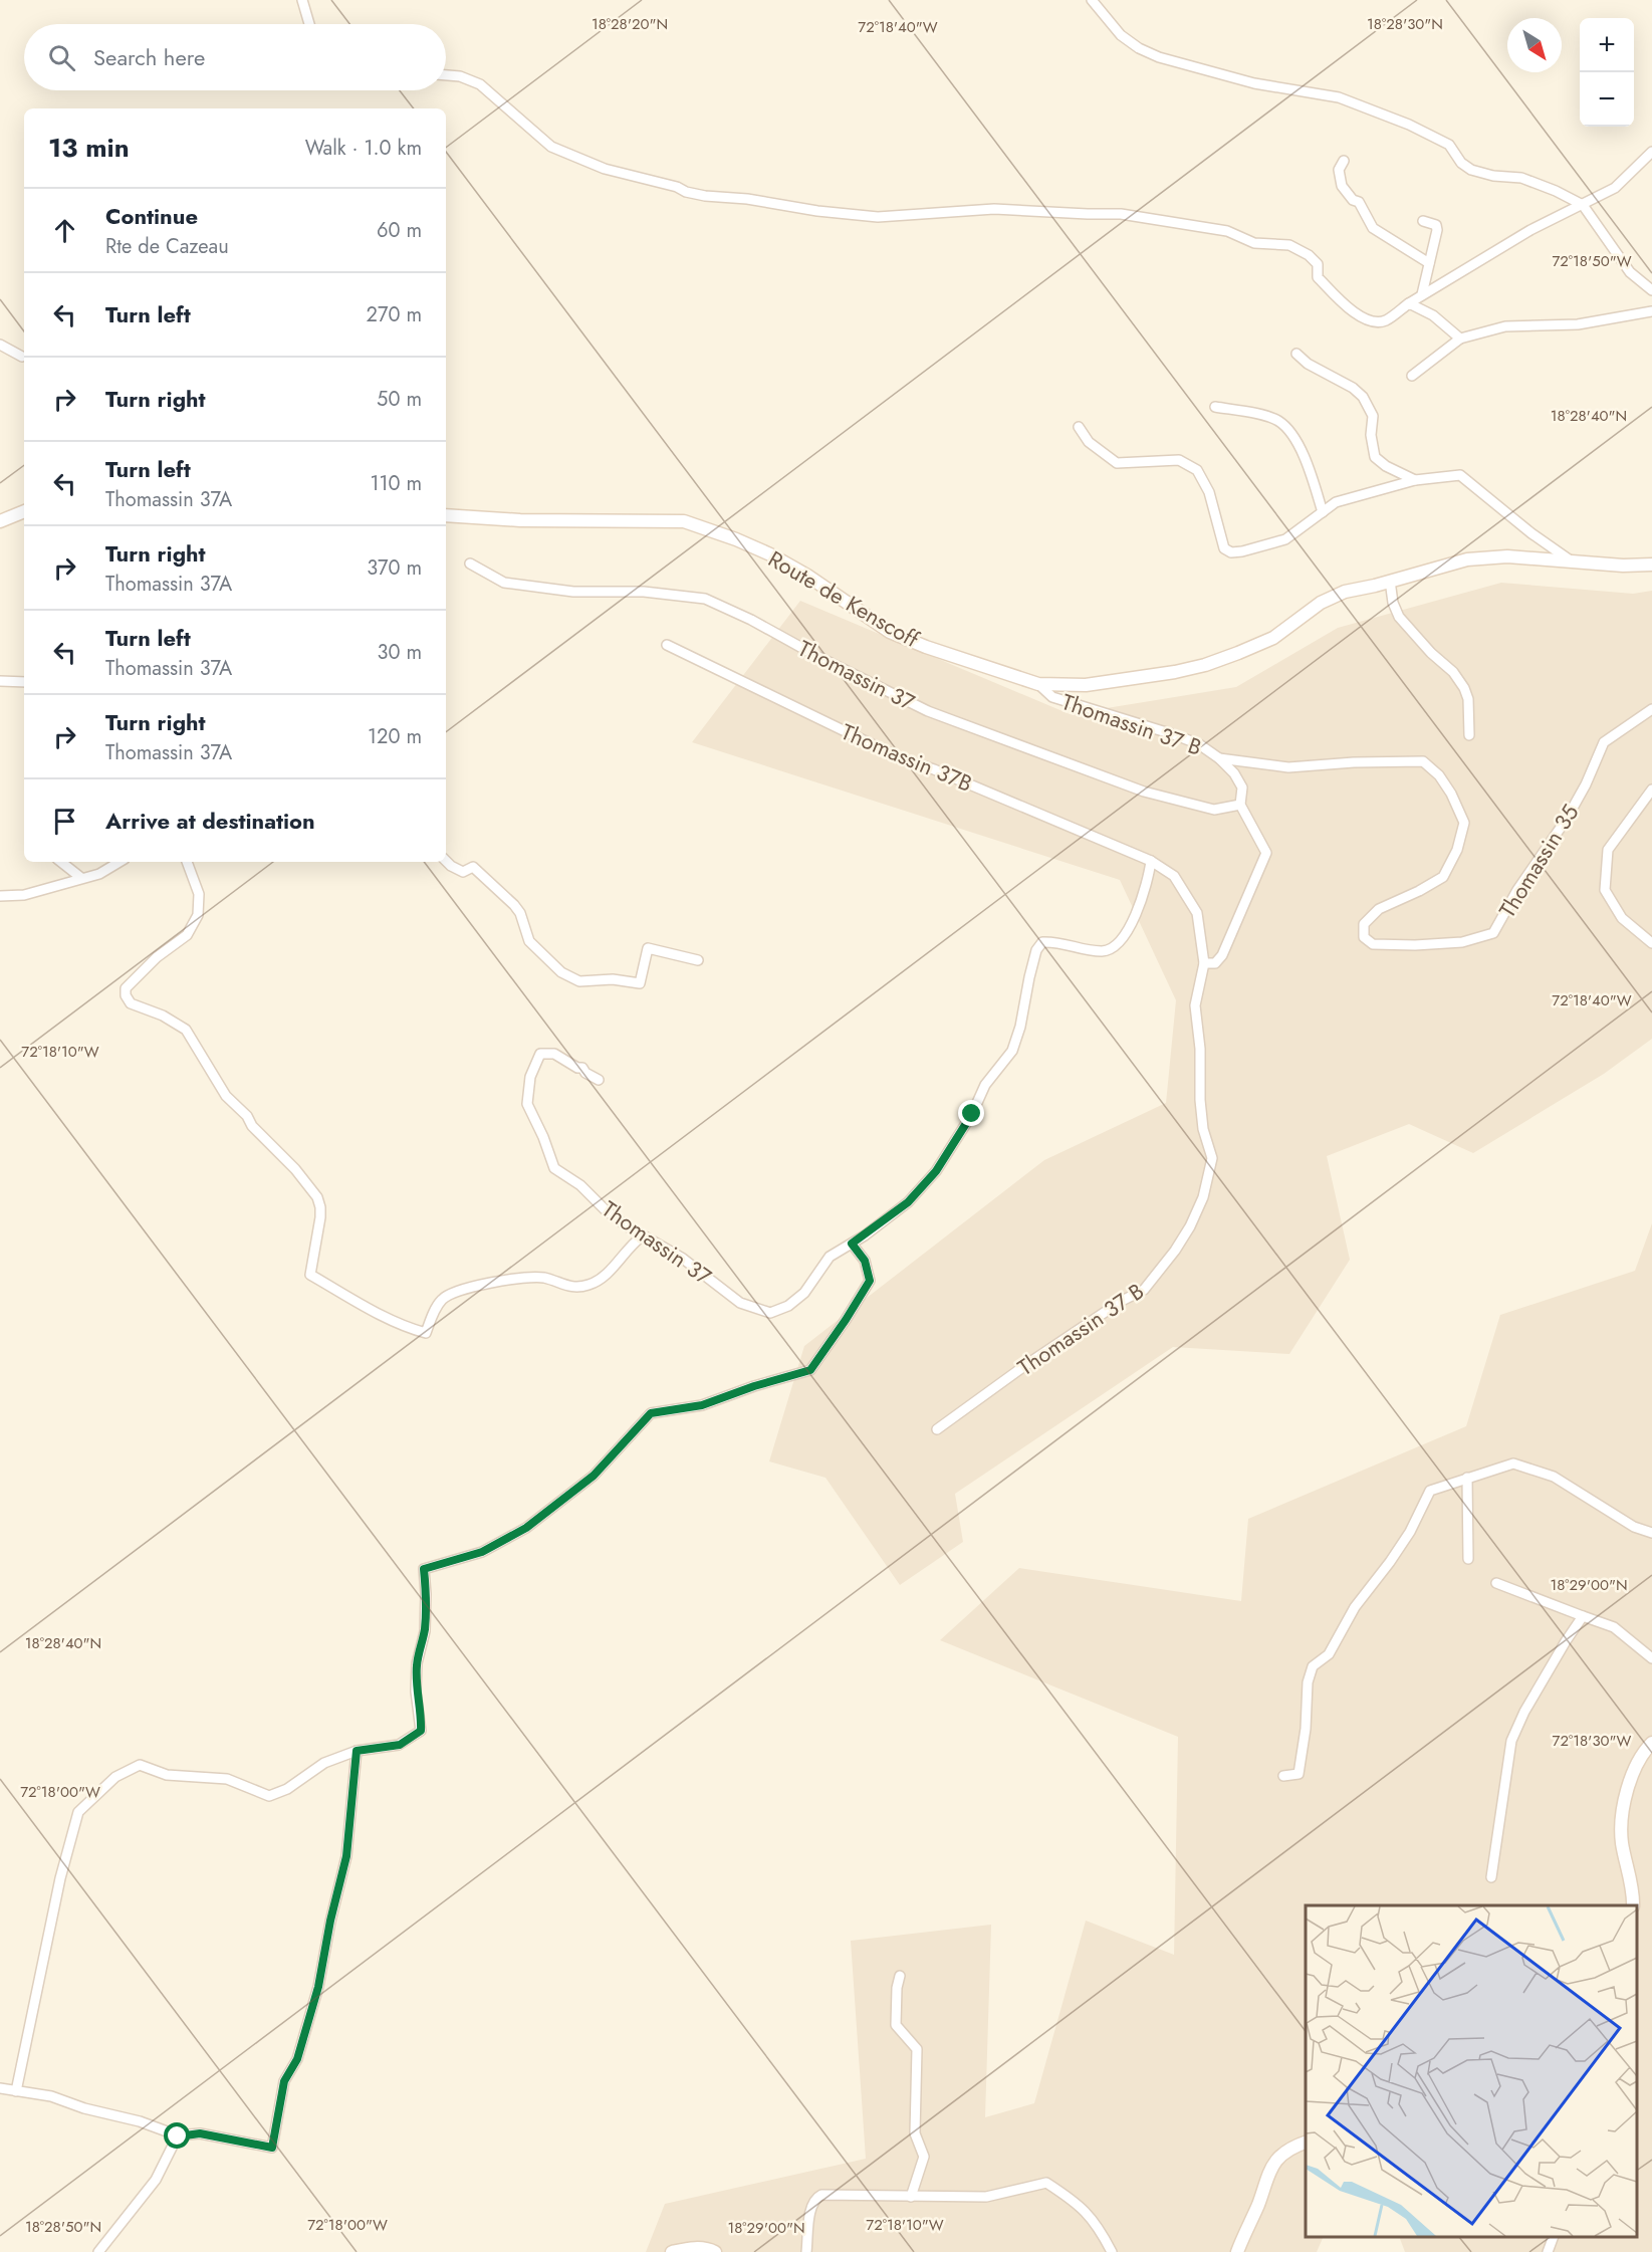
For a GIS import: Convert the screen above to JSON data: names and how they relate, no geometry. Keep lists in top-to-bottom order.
{
  "streets": {
    "main road": ["Route de Kenscoff"],
    "street": [
      "Thomassin 37",
      "Thomassin 37 B",
      "Thomassin 37B",
      "Thomassin 35"
    ]
  },
  "crossings": [
    ["Route de Kenscoff", "Thomassin 37 B"],
    ["Thomassin 37", "Thomassin 37 B"],
    ["Thomassin 37", "Thomassin 37B"],
    ["Thomassin 37 B", "Thomassin 37B"],
    ["Thomassin 37 B", "Thomassin 35"]
  ],
  "north": "bottom right",
  "page": {
    "map_buttons": ["+", "−"],
    "search": "Search here",
    "heading": ["13 min", "Walk · 1.0 km"],
    "list": [
      ["Continue", "Rte de Cazeau", "60 m"],
      ["Turn left", "270 m"],
      ["Turn right", "50 m"],
      ["Turn left", "Thomassin 37A", "110 m"],
      ["Turn right", "Thomassin 37A", "370 m"],
      ["Turn left", "Thomassin 37A", "30 m"],
      ["Turn right", "Thomassin 37A", "120 m"],
      "Arrive at destination"
    ]
  },
  "coordinates": [
    "18°28'20\"N",
    "18°28'30\"N",
    "72°18'40\"W",
    "72°18'50\"W",
    "18°28'40\"N",
    "72°18'10\"W",
    "18°29'00\"N",
    "72°18'30\"W",
    "72°18'00\"W",
    "18°28'50\"N"
  ]
}
